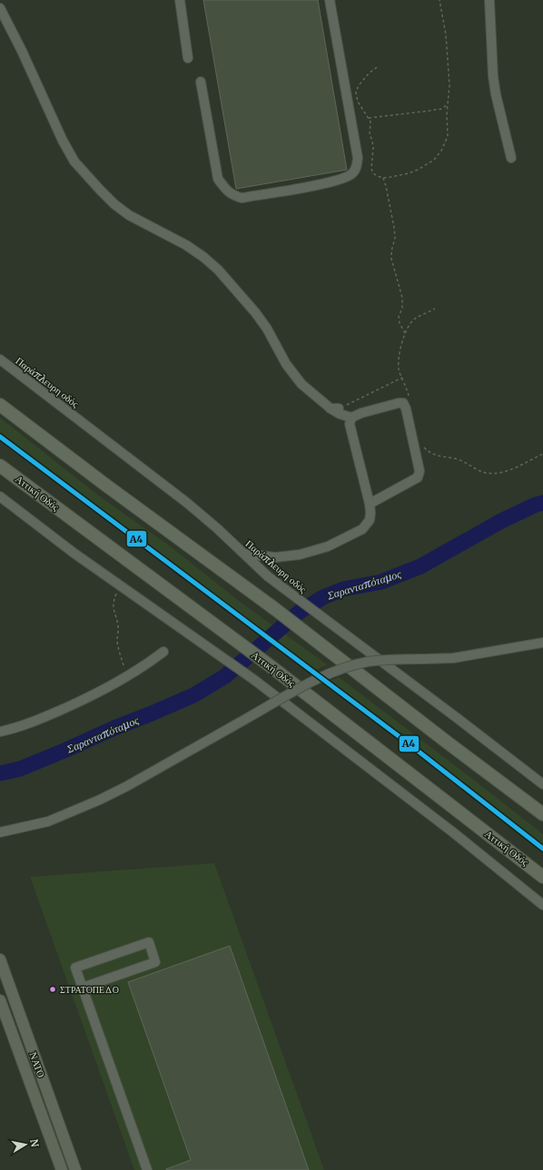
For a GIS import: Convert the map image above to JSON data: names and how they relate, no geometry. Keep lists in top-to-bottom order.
{
  "streets": {
    "highway": ["Αττική Οδός"],
    "main road": ["ΝΑΤΟ"],
    "street": ["Παράπλευρη οδός"]
  },
  "water": ["Σαρανταπόταμος"],
  "places": ["ΣΤΡΑΤΟΠΕΔΟ"],
  "lines": ["transit line A4"],
  "north": "right"
}
